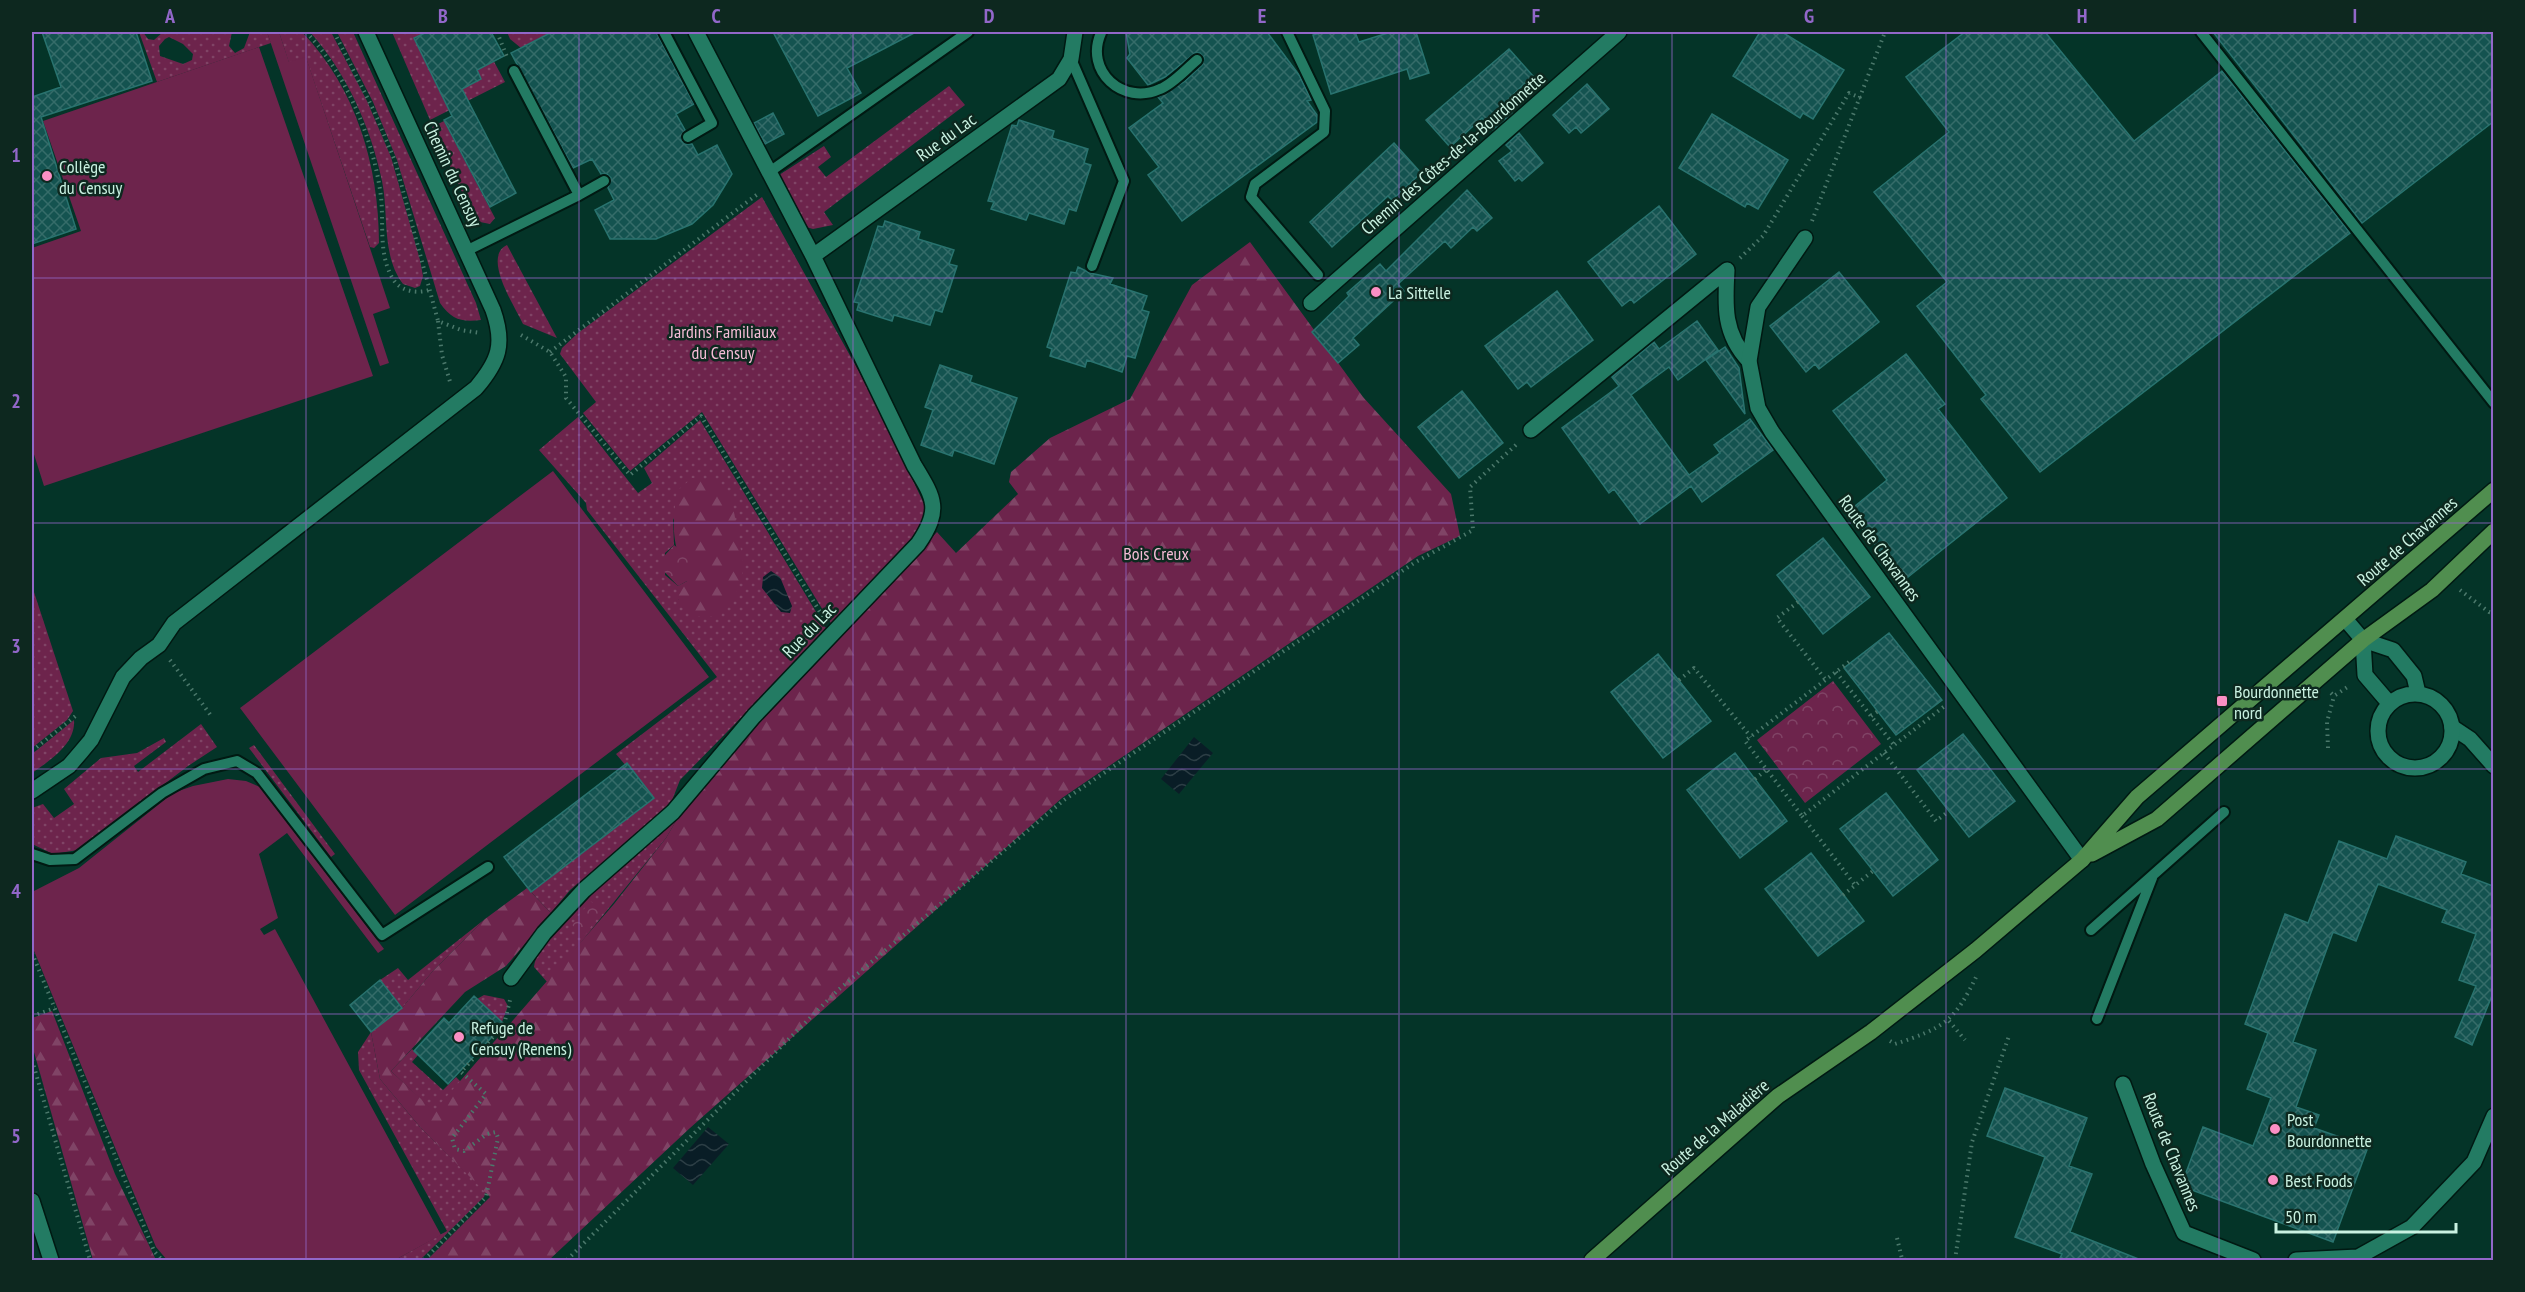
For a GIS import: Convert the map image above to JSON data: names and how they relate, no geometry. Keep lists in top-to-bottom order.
{
  "streets": {
    "main road": ["Route de Chavannes", "Route de la Maladière"],
    "street": ["Rue du Lac", "Chemin des Côtes-de-la-Bourdonnette", "Chemin du Censuy"]
  },
  "crossings": [
    ["Route de Chavannes", "Route de la Maladière"]
  ],
  "parks": ["Jardins Familiaux du Censuy", "Bois Creux"],
  "places": {
    "other": [
      "Collège du Censuy",
      "La Sittelle",
      "Refuge de Censuy (Renens)",
      "Post Bourdonnette",
      "Best Foods"
    ],
    "transit": ["Bourdonnette nord"]
  },
  "scale_bar": "50 m",
  "grid": {
    "columns": [
      "A",
      "B",
      "C",
      "D",
      "E",
      "F",
      "G",
      "H",
      "I"
    ],
    "rows": [
      "1",
      "2",
      "3",
      "4",
      "5"
    ]
  }
}
